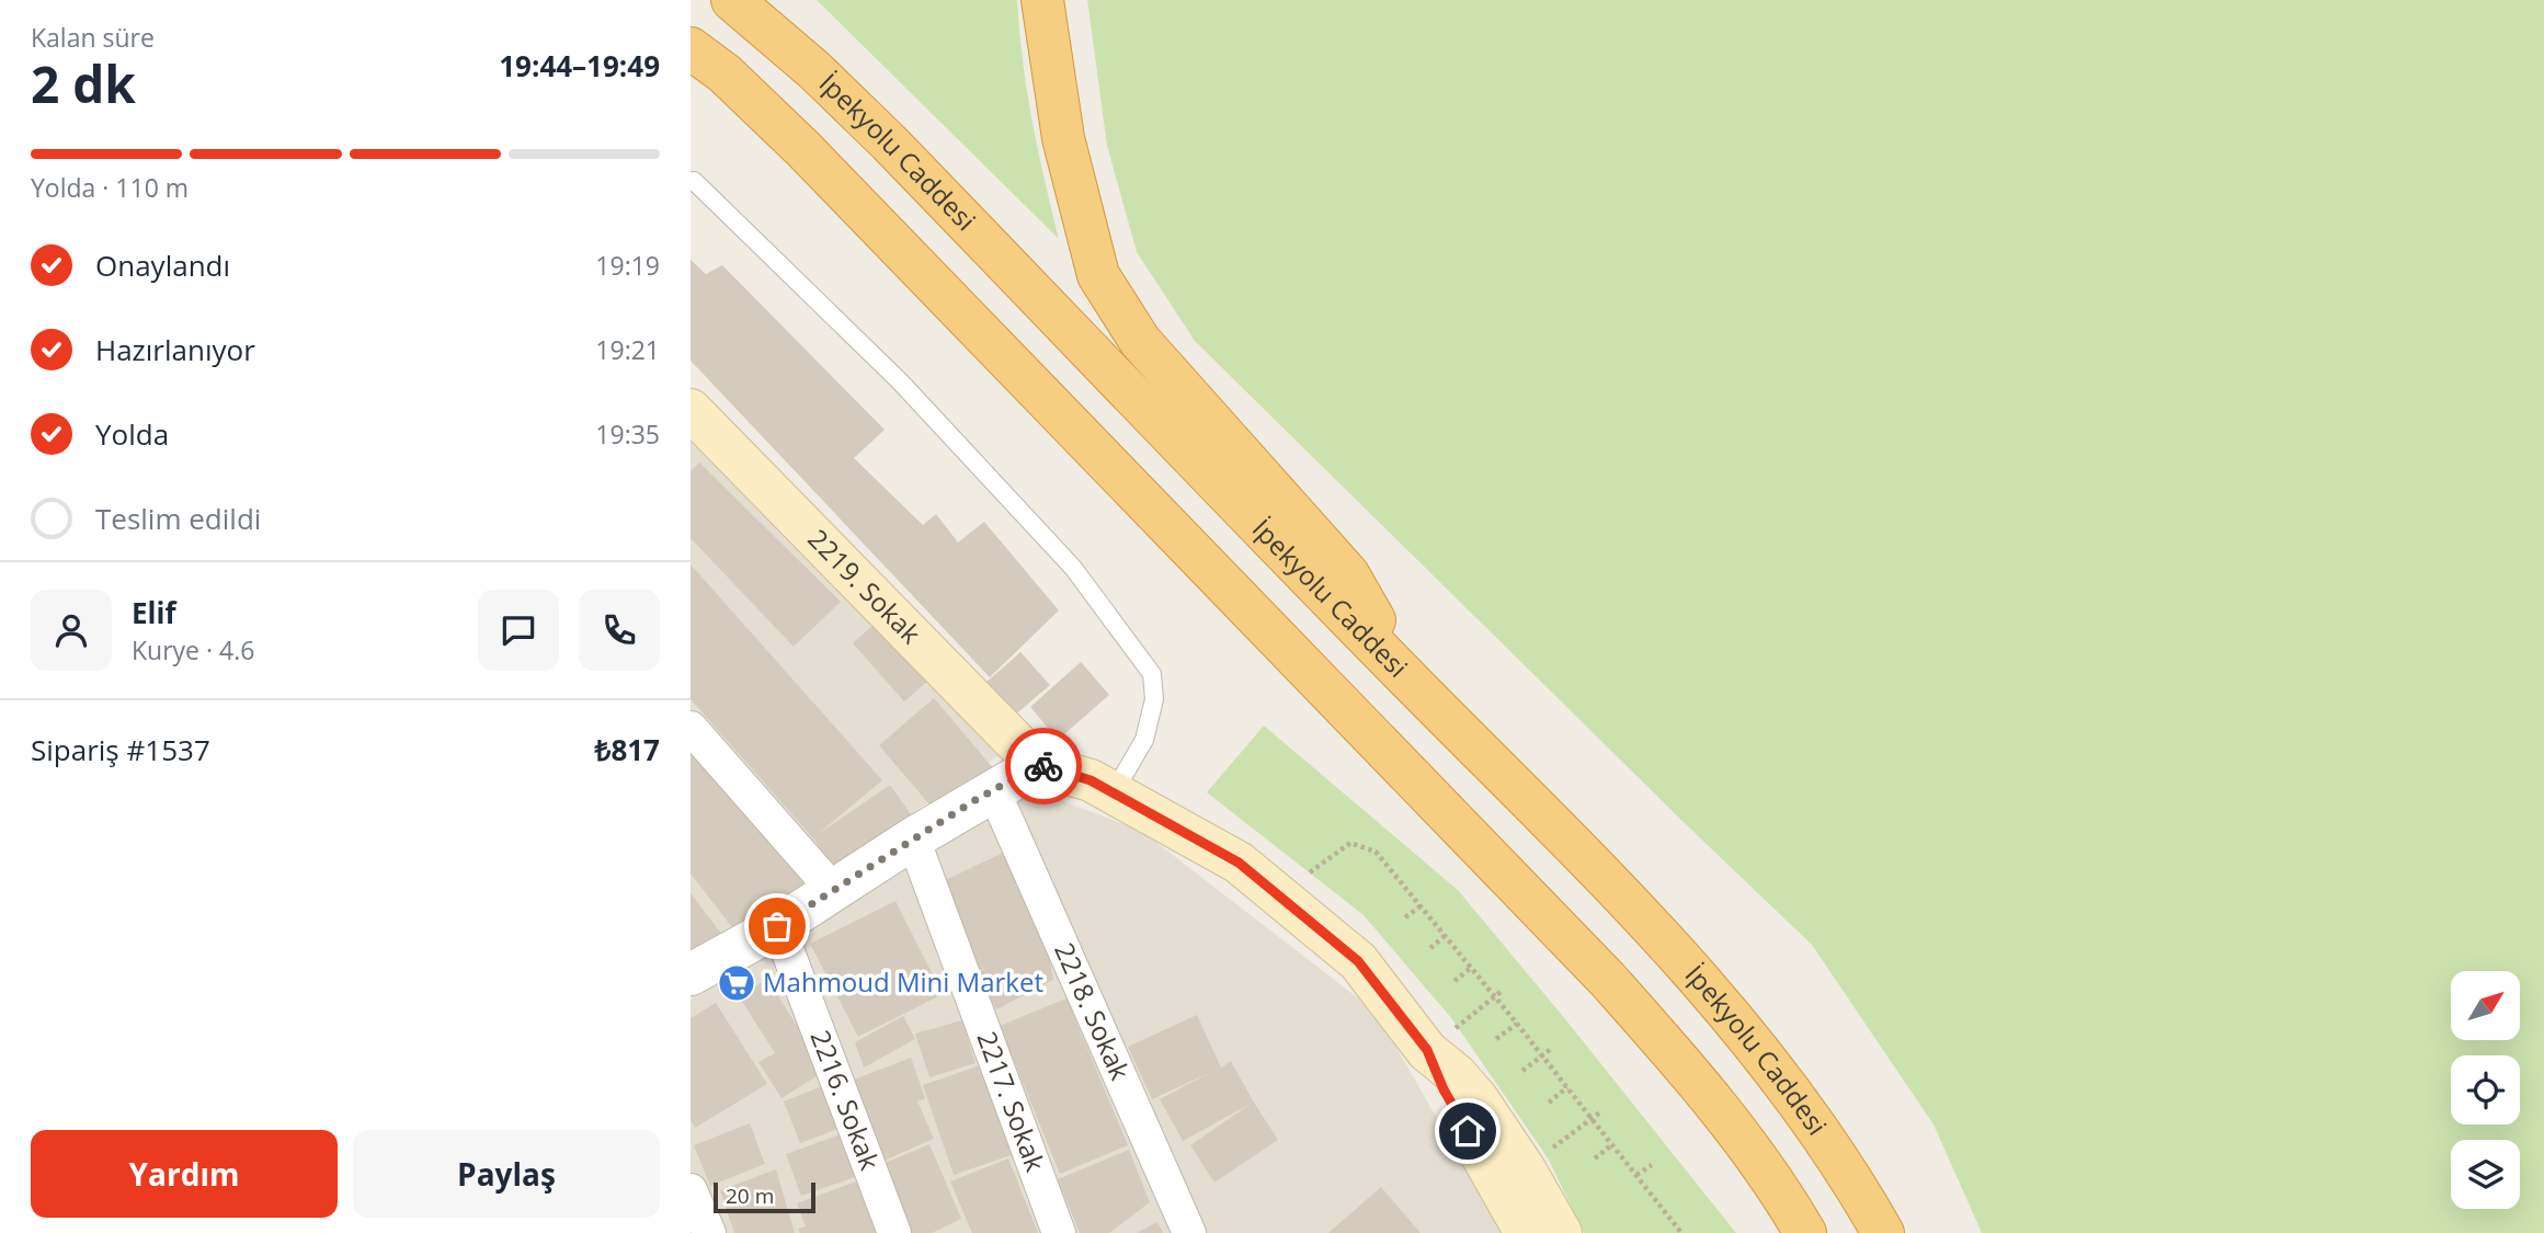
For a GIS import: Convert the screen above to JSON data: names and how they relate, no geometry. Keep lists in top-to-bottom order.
{
  "streets": {
    "highway": ["İpekyolu Caddesi"],
    "main road": ["2219. Sokak"],
    "street": ["2218. Sokak", "2217. Sokak", "2216. Sokak"]
  },
  "places": {
    "supermarket": ["Mahmoud Mini Market"]
  },
  "scale_bar": "20 m",
  "north": "top right",
  "page": {
    "heading": ["2 dk", "Kalan süre", "19:44–19:49"],
    "panel": [
      "Elif",
      "Kurye · 4.6",
      "Sipariş #1537",
      "₺817"
    ],
    "bar": "Yolda · 110 m",
    "list": [
      ["Onaylandı", "19:19"],
      ["Hazırlanıyor", "19:21"],
      ["Yolda", "19:35"],
      "Teslim edildi"
    ],
    "buttons": ["Yardım", "Paylaş"],
    "scale": "20 m"
  }
}
